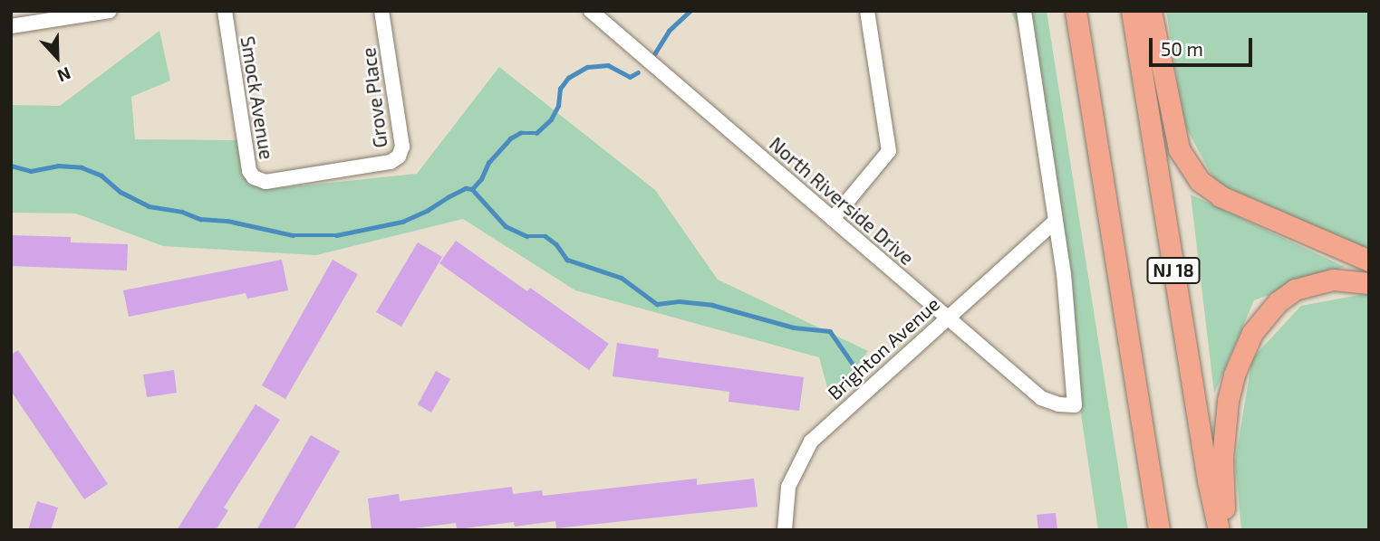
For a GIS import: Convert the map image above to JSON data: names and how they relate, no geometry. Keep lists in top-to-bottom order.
{
  "streets": {
    "highway": ["NJ 18"],
    "street": [
      "Smock Avenue",
      "Grove Place",
      "North Riverside Drive",
      "Brighton Avenue"
    ]
  },
  "crossings": [
    ["Smock Avenue", "Grove Place"],
    ["North Riverside Drive", "Brighton Avenue"]
  ],
  "scale_bar": "50 m",
  "north": "bottom"
}
